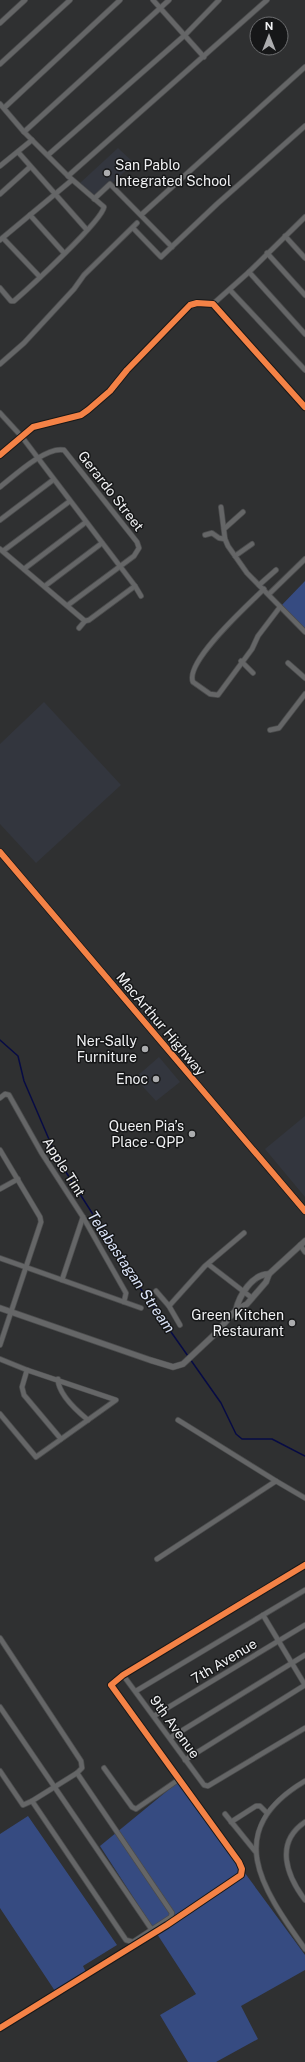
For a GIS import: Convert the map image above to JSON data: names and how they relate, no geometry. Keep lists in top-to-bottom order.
{
  "streets": {
    "highway": ["MacArthur Highway"],
    "street": [
      "Gerardo Street",
      "Apple Tint",
      "7th Avenue",
      "9th Avenue"
    ]
  },
  "crossings": [
    ["7th Avenue", "9th Avenue"]
  ],
  "water": ["Telabastagan Stream"],
  "places": [
    "San Pablo Integrated School",
    "Ner-Sally Furniture",
    "Enoc",
    "Queen Pia’s Place - QPP",
    "Green Kitchen Restaurant"
  ],
  "north": "top"
}
